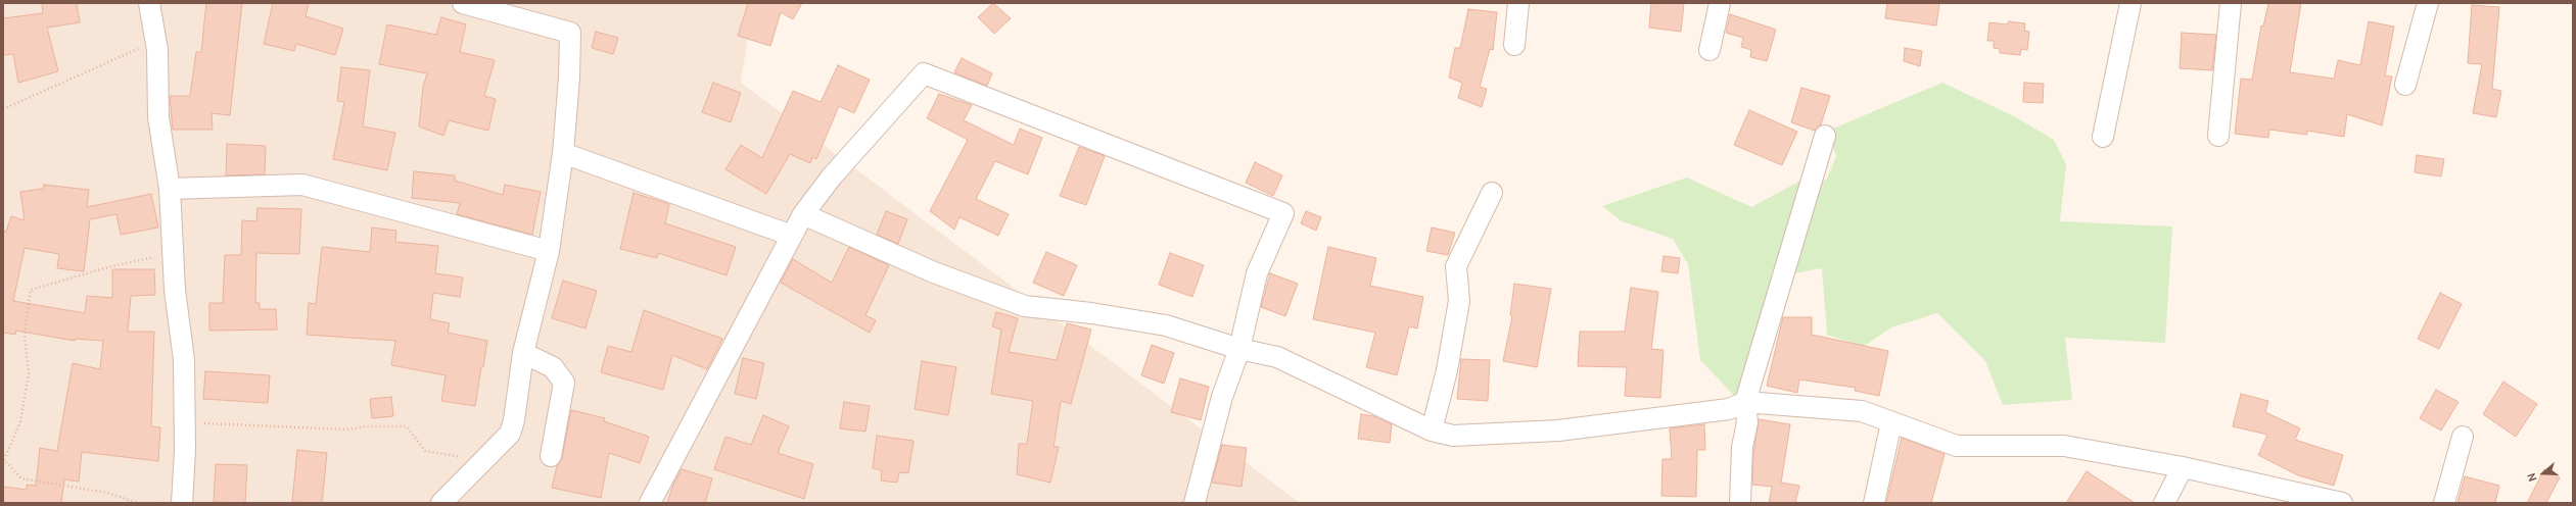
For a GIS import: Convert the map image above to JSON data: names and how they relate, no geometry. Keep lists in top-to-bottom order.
{
  "north": "left"
}
